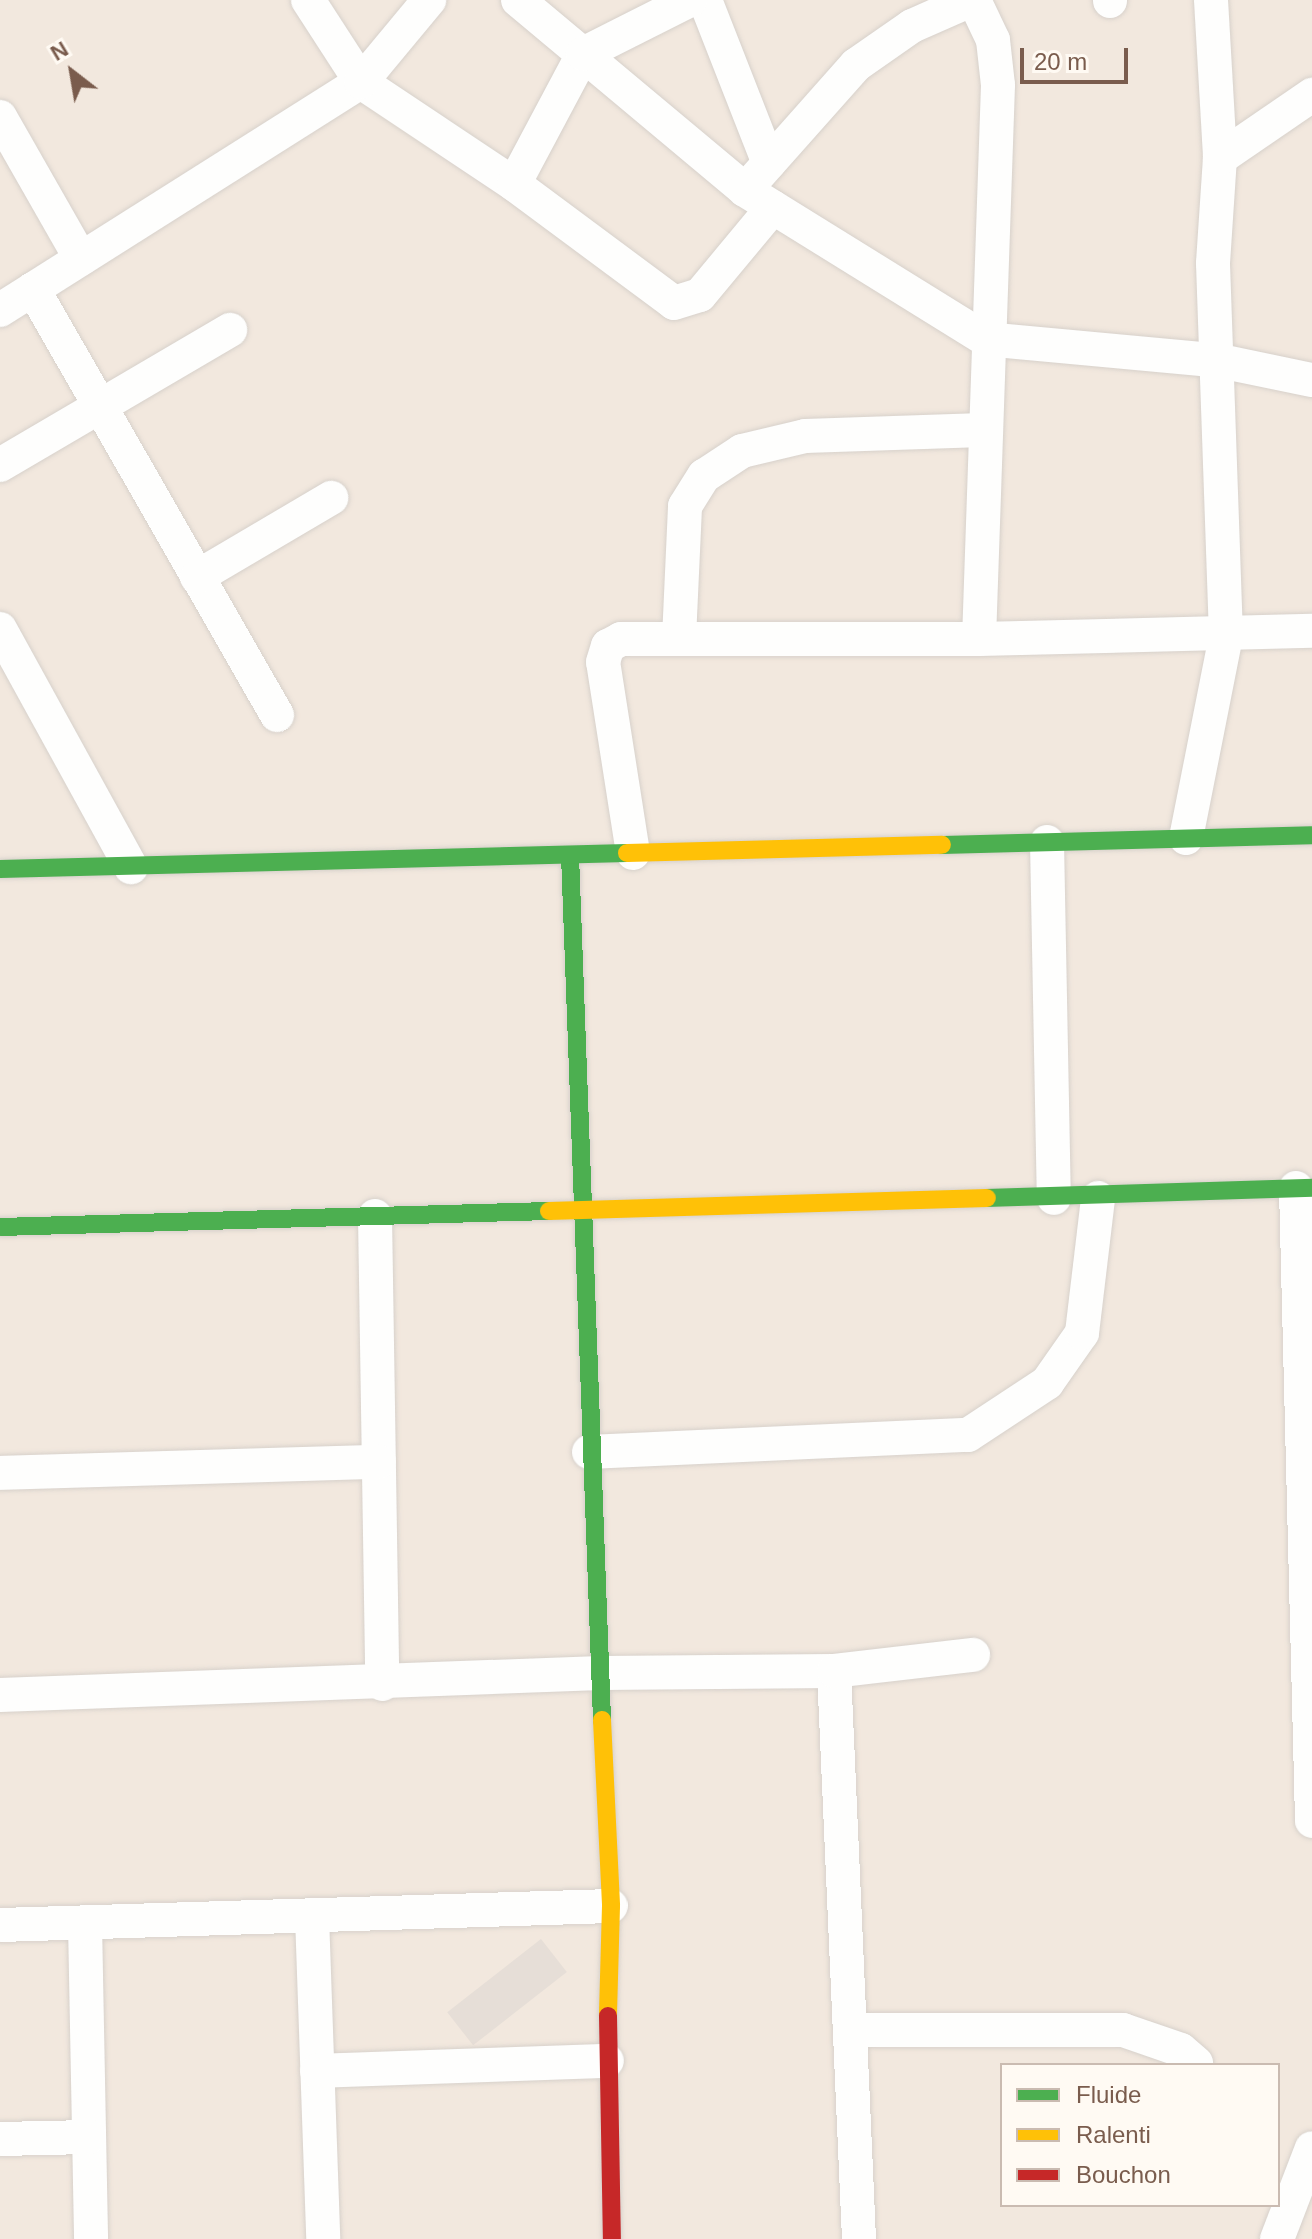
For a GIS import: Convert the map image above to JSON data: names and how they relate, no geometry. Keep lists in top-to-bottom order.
{
  "legend": ["Fluide", "Ralenti", "Bouchon"],
  "scale_bar": "20 m",
  "north": "top left"
}
